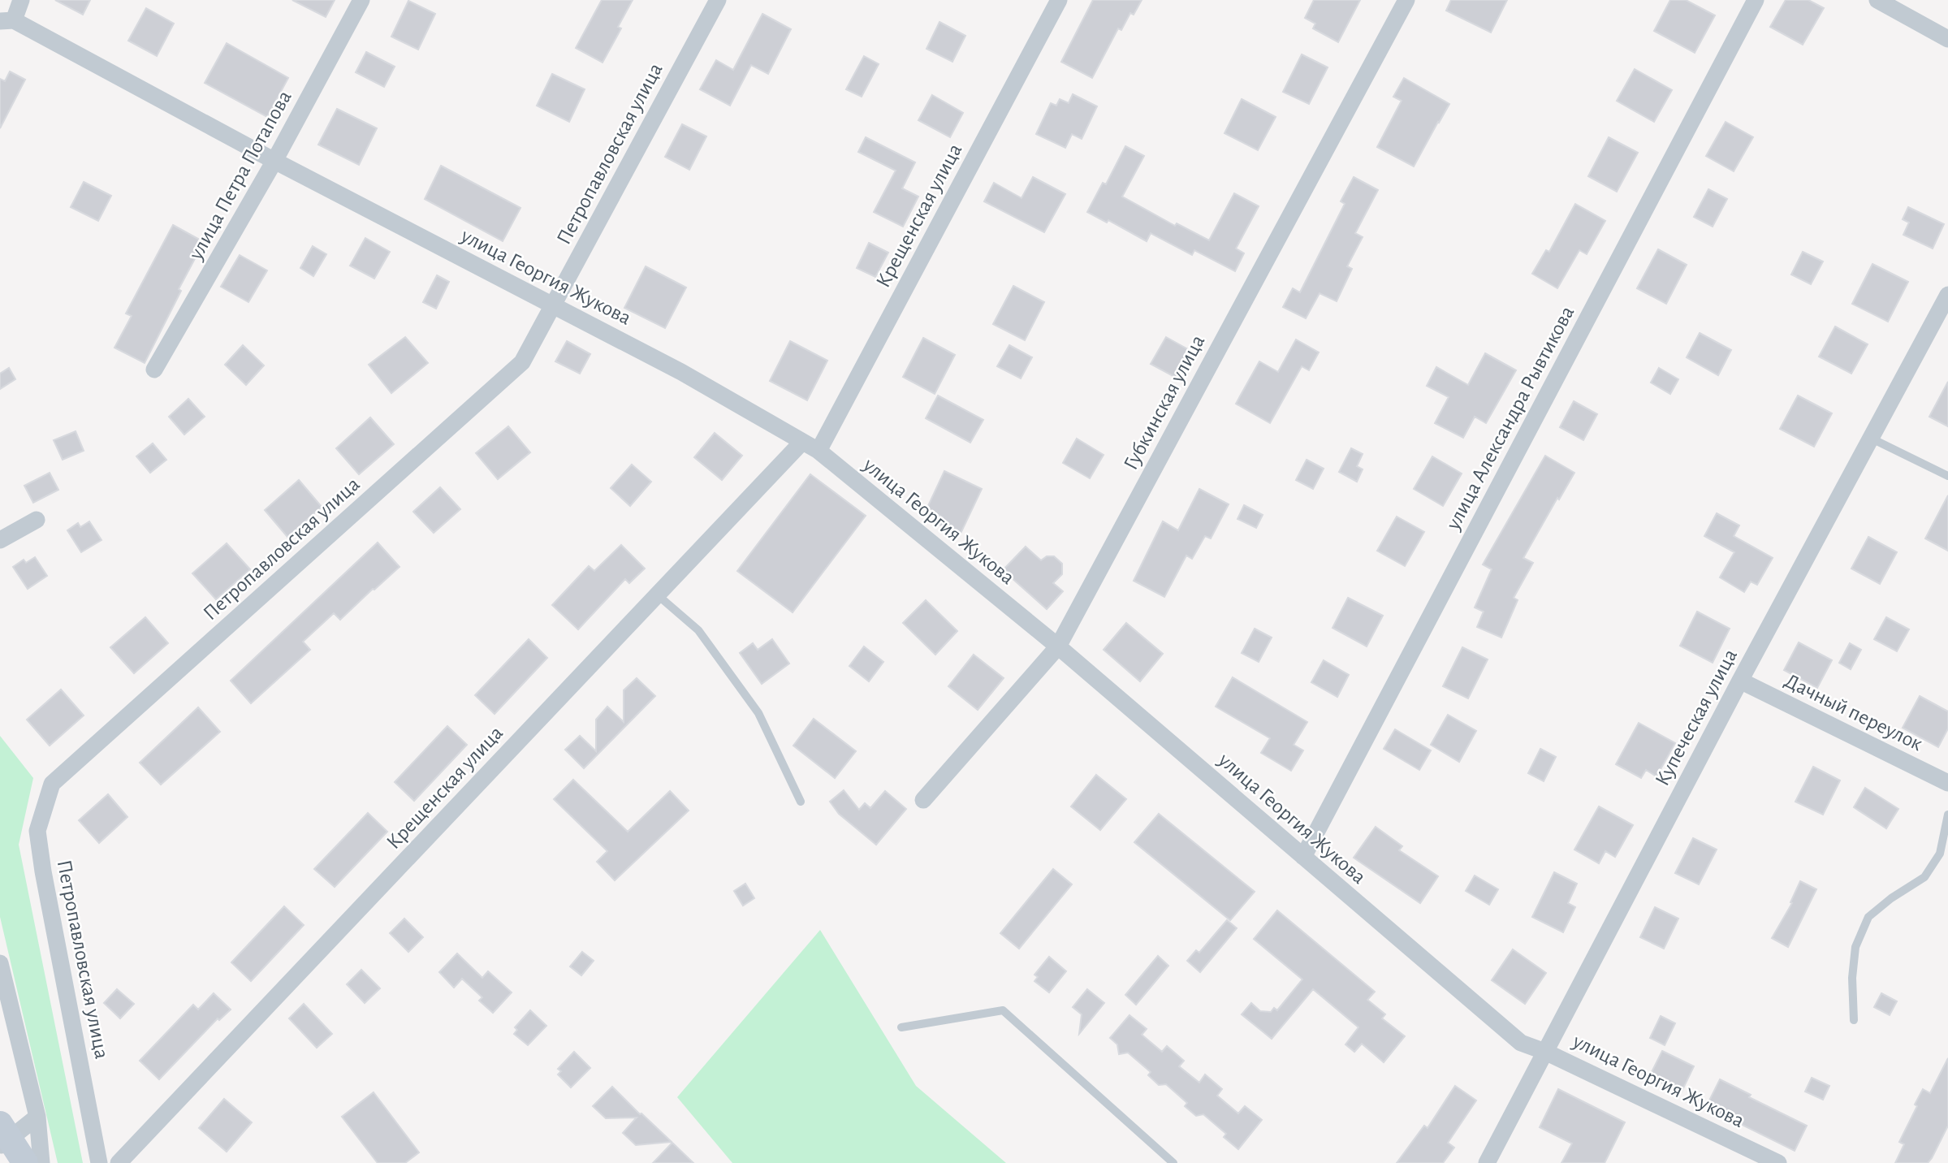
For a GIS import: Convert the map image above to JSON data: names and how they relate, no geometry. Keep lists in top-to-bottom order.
{
  "streets": {
    "street": [
      "Петропавловская улица",
      "улица Петра Потапова",
      "Крещенская улица",
      "улица Георгия Жукова",
      "Губкинская улица",
      "улица Александра Рывтикова",
      "Дачный переулок",
      "Купеческая улица"
    ]
  },
  "crossings": [
    ["Петропавловская улица", "улица Георгия Жукова"],
    ["улица Петра Потапова", "улица Георгия Жукова"],
    ["Крещенская улица", "улица Георгия Жукова"],
    ["улица Георгия Жукова", "Губкинская улица"],
    ["улица Георгия Жукова", "улица Александра Рывтикова"],
    ["улица Георгия Жукова", "Купеческая улица"],
    ["Дачный переулок", "Купеческая улица"]
  ]
}
